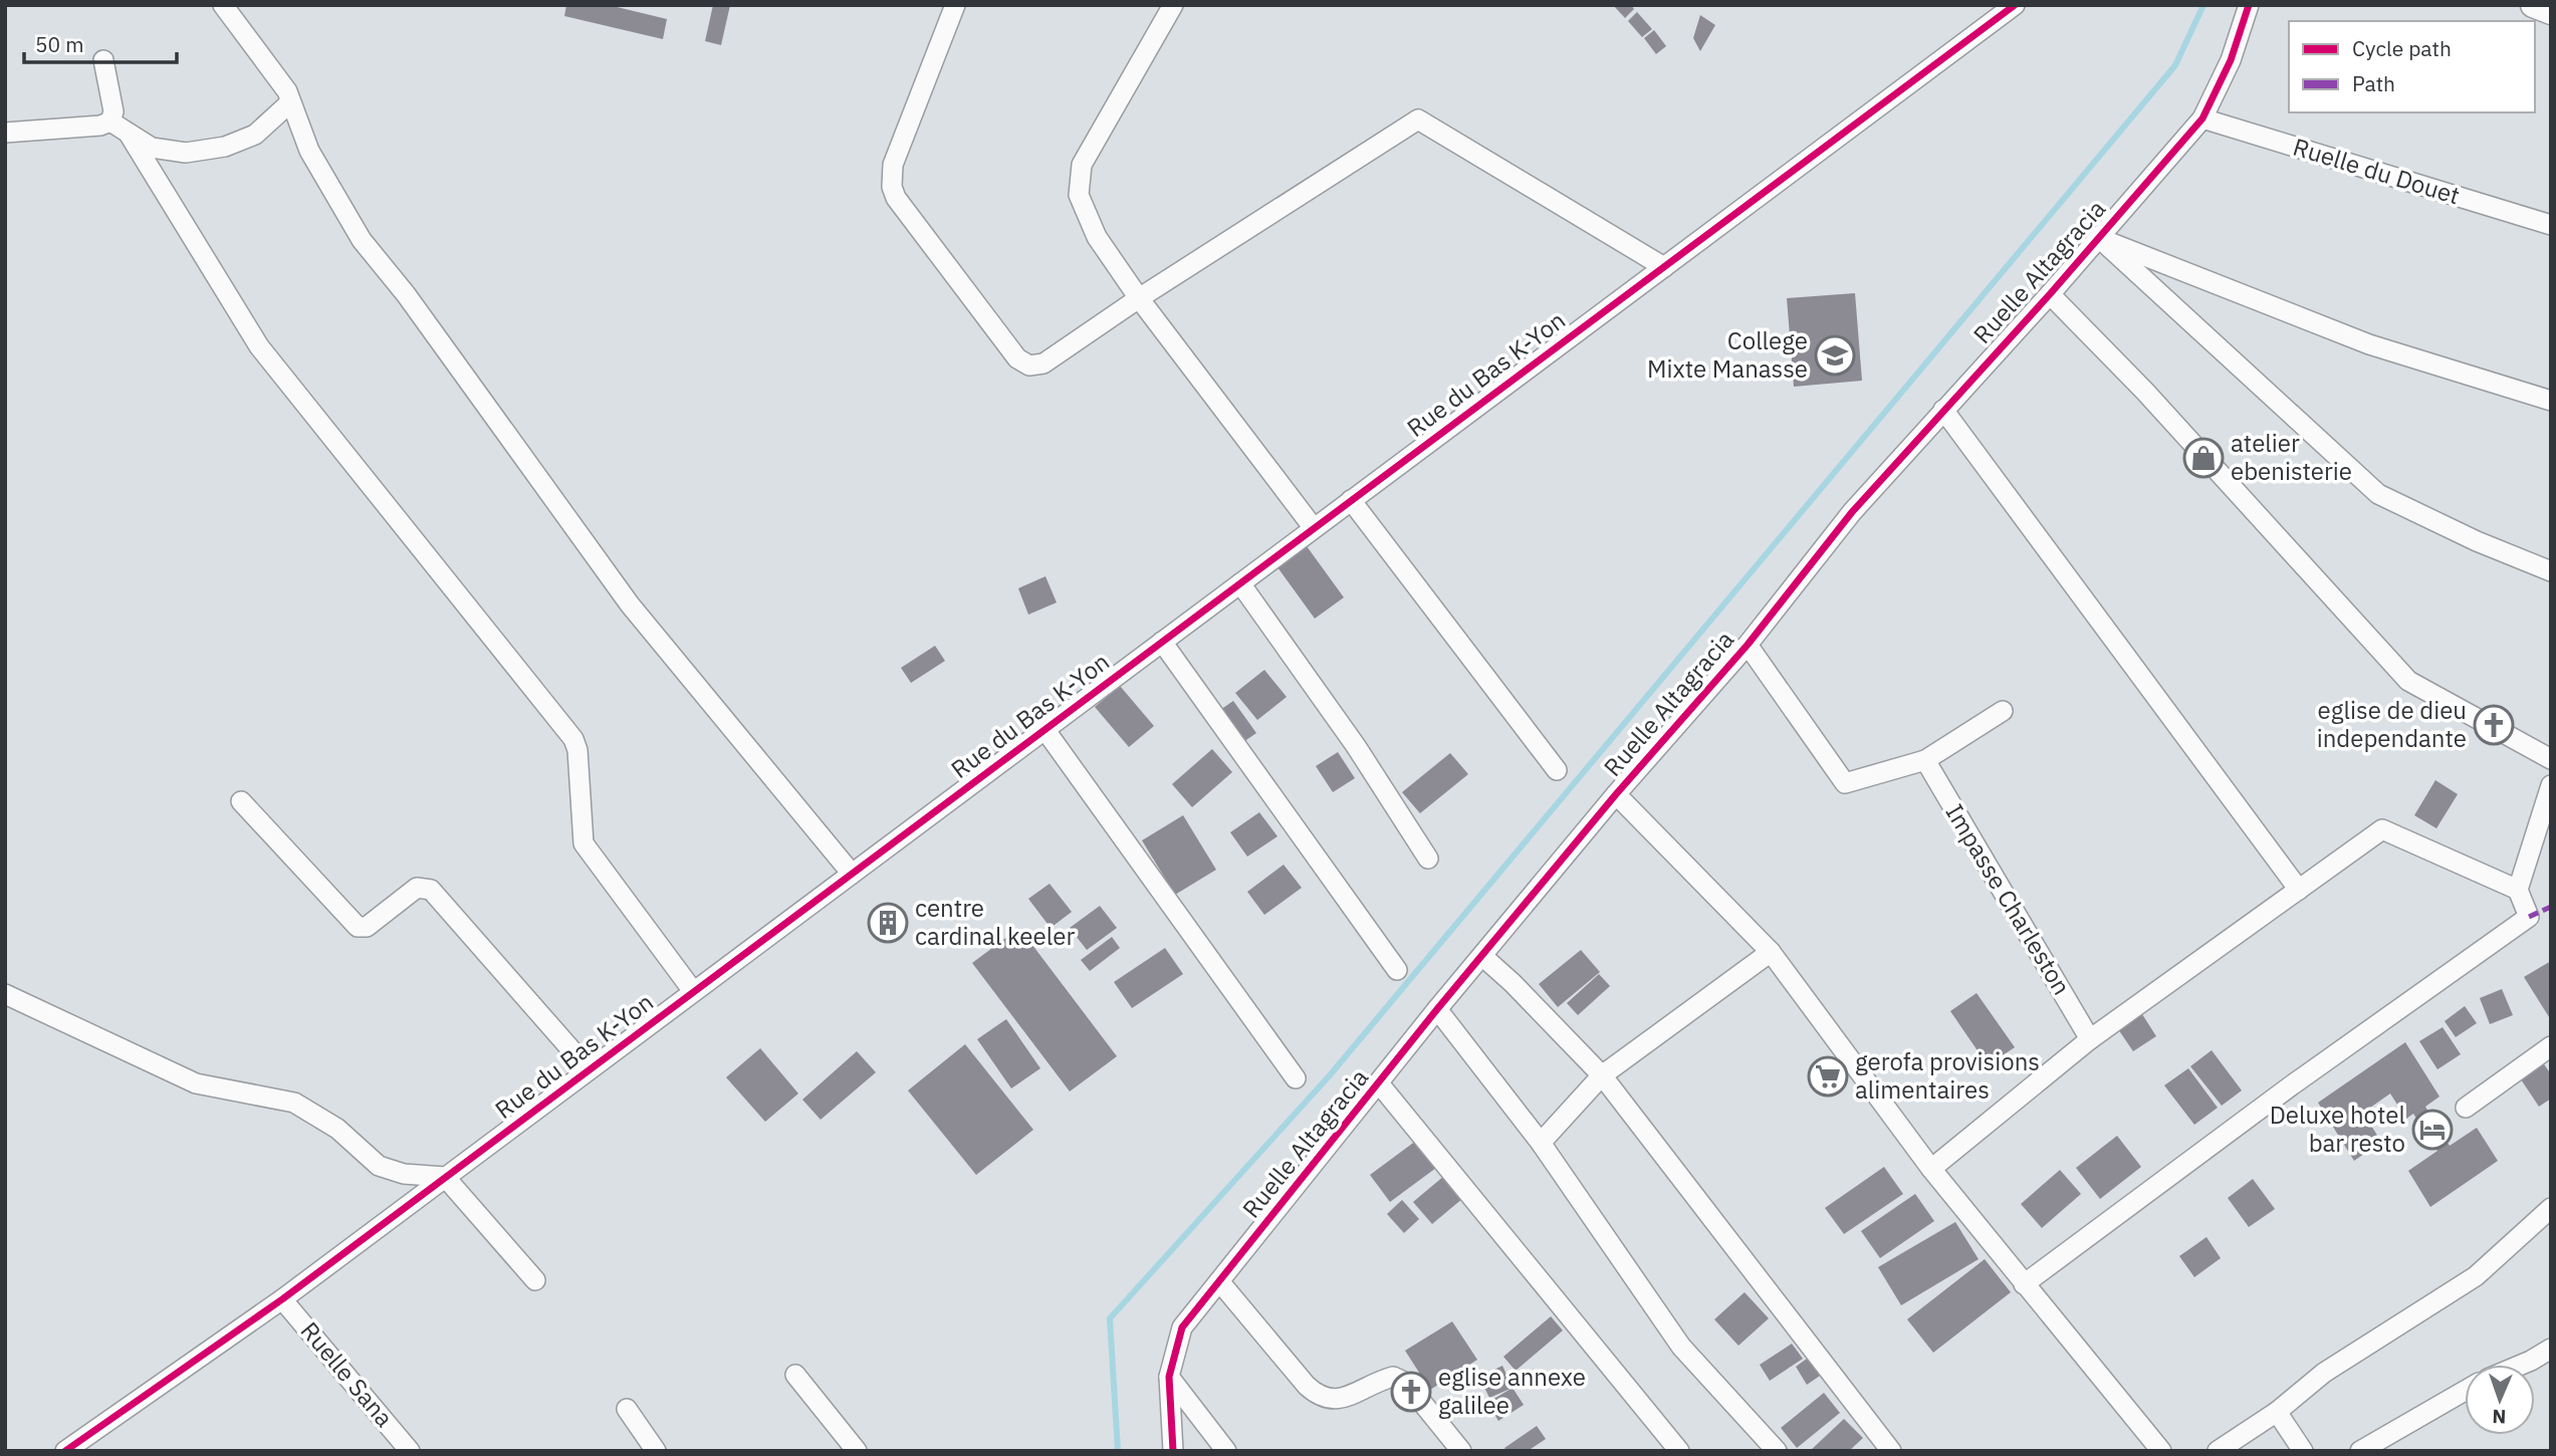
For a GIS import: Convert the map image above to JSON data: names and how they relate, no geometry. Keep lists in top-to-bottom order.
{
  "streets": {
    "street": [
      "Ruelle du Douet",
      "Ruelle Altagracia",
      "Rue du Bas K-Yon",
      "Impasse Charleston",
      "Ruelle Sana"
    ]
  },
  "crossings": [
    ["Ruelle du Douet", "Ruelle Altagracia"],
    ["Rue du Bas K-Yon", "Ruelle Sana"]
  ],
  "places": {
    "school or university": ["College Mixte Manasse"],
    "shop": ["atelier ebenisterie"],
    "church": ["eglise de dieu independante", "eglise annexe galilee"],
    "building": ["centre cardinal keeler"],
    "supermarket": ["gerofa provisions alimentaires"],
    "hotel": ["Deluxe hotel bar resto"]
  },
  "legend": ["Cycle path", "Path"],
  "scale_bar": "50 m",
  "north": "bottom"
}
